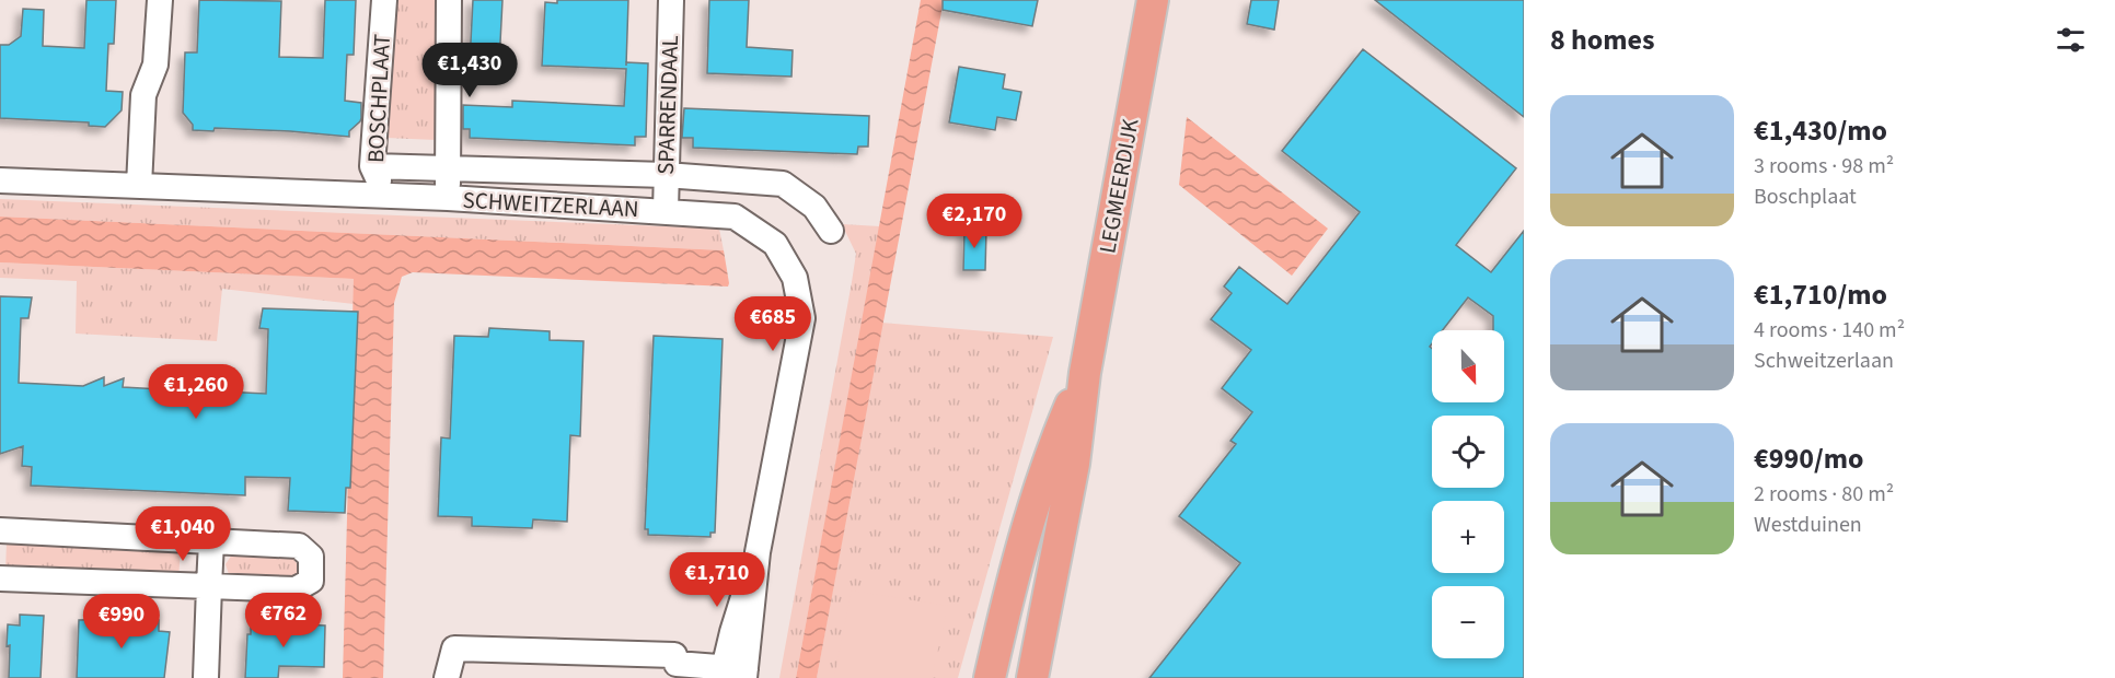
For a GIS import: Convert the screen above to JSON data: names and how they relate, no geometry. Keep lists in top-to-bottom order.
{
  "streets": {
    "main road": ["LEGMEERDIJK"],
    "street": ["BOSCHPLAAT", "SPARRENDAAL", "SCHWEITZERLAAN"]
  },
  "crossings": [
    ["BOSCHPLAAT", "SCHWEITZERLAAN"],
    ["SPARRENDAAL", "SCHWEITZERLAAN"]
  ],
  "north": "bottom",
  "page": {
    "heading": "8 homes",
    "price": [
      "€1,430",
      "€2,170",
      "€685",
      "€1,260",
      "€1,040",
      "€1,710",
      "€762",
      "€990"
    ],
    "list": [
      {
        "name": "€1,430/mo",
        "note": "3 rooms · 98 m² · Boschplaat"
      },
      {
        "name": "€1,710/mo",
        "note": "4 rooms · 140 m² · Schweitzerlaan"
      },
      {
        "name": "€990/mo",
        "note": "2 rooms · 80 m² · Westduinen"
      }
    ],
    "map_buttons": ["+", "−"]
  }
}
